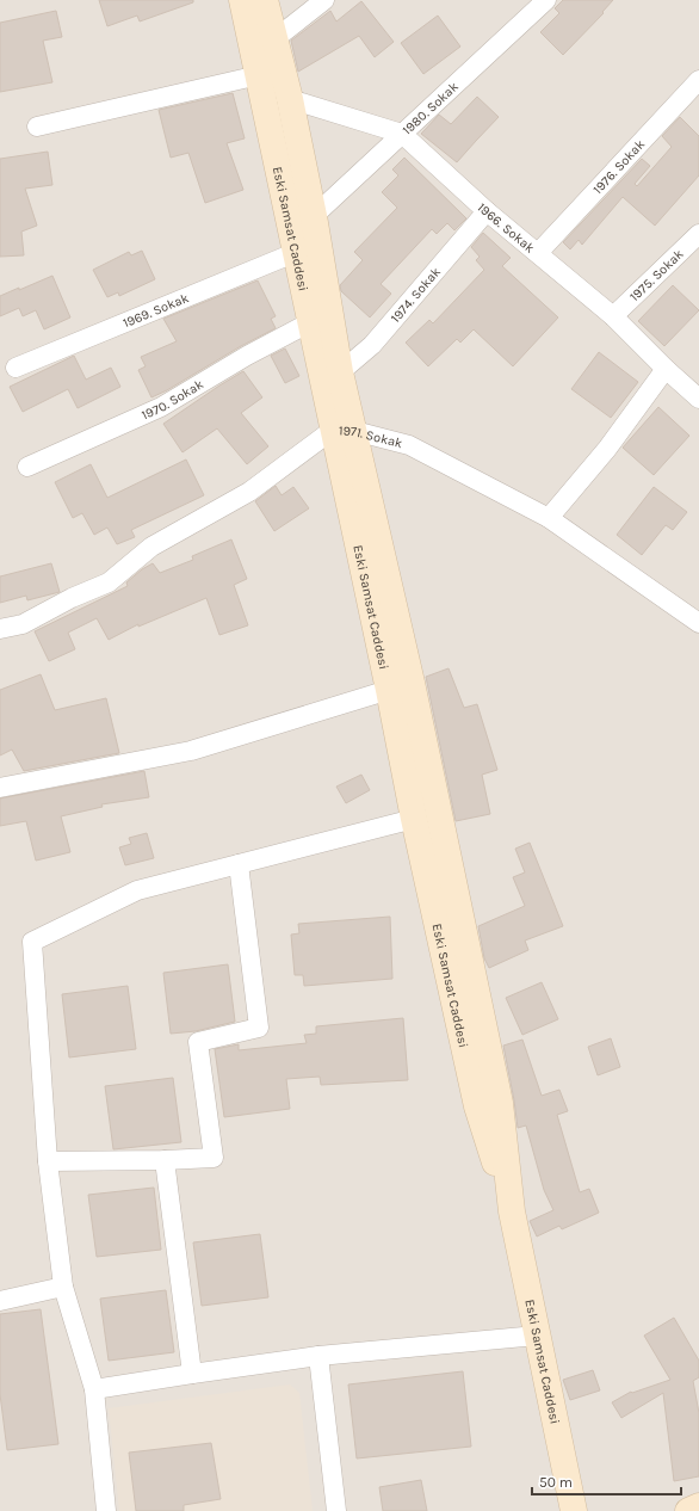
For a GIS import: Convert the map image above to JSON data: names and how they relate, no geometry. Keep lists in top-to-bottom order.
{
  "streets": {
    "street": [
      "1980. Sokak",
      "1976. Sokak",
      "1966. Sokak",
      "Eski Samsat Caddesi",
      "1975. Sokak",
      "1974. Sokak",
      "1969. Sokak",
      "1970. Sokak",
      "1971. Sokak"
    ]
  },
  "crossings": [
    ["1980. Sokak", "1966. Sokak"],
    ["1980. Sokak", "Eski Samsat Caddesi"],
    ["1976. Sokak", "1966. Sokak"],
    ["1966. Sokak", "Eski Samsat Caddesi"],
    ["1966. Sokak", "1975. Sokak"],
    ["1966. Sokak", "1974. Sokak"],
    ["Eski Samsat Caddesi", "1974. Sokak"],
    ["Eski Samsat Caddesi", "1969. Sokak"],
    ["Eski Samsat Caddesi", "1970. Sokak"],
    ["Eski Samsat Caddesi", "1971. Sokak"]
  ],
  "scale_bar": "50 m"
}
